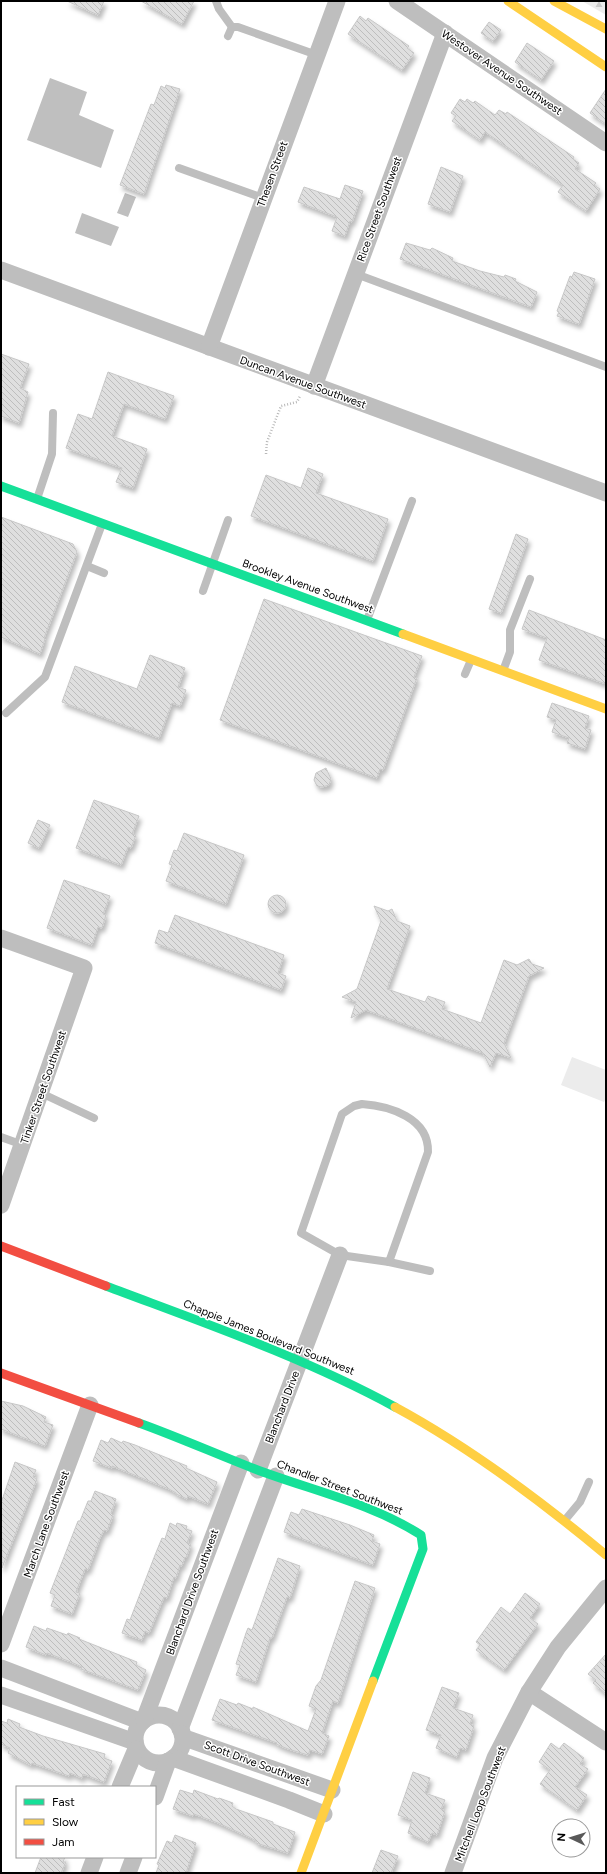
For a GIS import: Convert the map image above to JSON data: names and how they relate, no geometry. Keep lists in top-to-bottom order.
{
  "streets": {
    "main road": ["Brookley Avenue Southwest", "Chappie James Boulevard Southwest", "Chandler Street Southwest"],
    "street": [
      "Westover Avenue Southwest",
      "Thesen Street",
      "Rice Street Southwest",
      "Duncan Avenue Southwest",
      "Tinker Street Southwest",
      "Blanchard Drive",
      "March Lane Southwest",
      "Blanchard Drive Southwest",
      "Scott Drive Southwest",
      "Mitchell Loop Southwest"
    ]
  },
  "crossings": [
    ["Westover Avenue Southwest", "Rice Street Southwest"],
    ["Thesen Street", "Duncan Avenue Southwest"],
    ["Rice Street Southwest", "Duncan Avenue Southwest"],
    ["Chappie James Boulevard Southwest", "Blanchard Drive"],
    ["Blanchard Drive", "Chandler Street Southwest"],
    ["Chandler Street Southwest", "March Lane Southwest"],
    ["Chandler Street Southwest", "Blanchard Drive Southwest"],
    ["Chandler Street Southwest", "Scott Drive Southwest"],
    ["Blanchard Drive Southwest", "Scott Drive Southwest"]
  ],
  "legend": ["Fast", "Slow", "Jam"],
  "north": "left"
}
